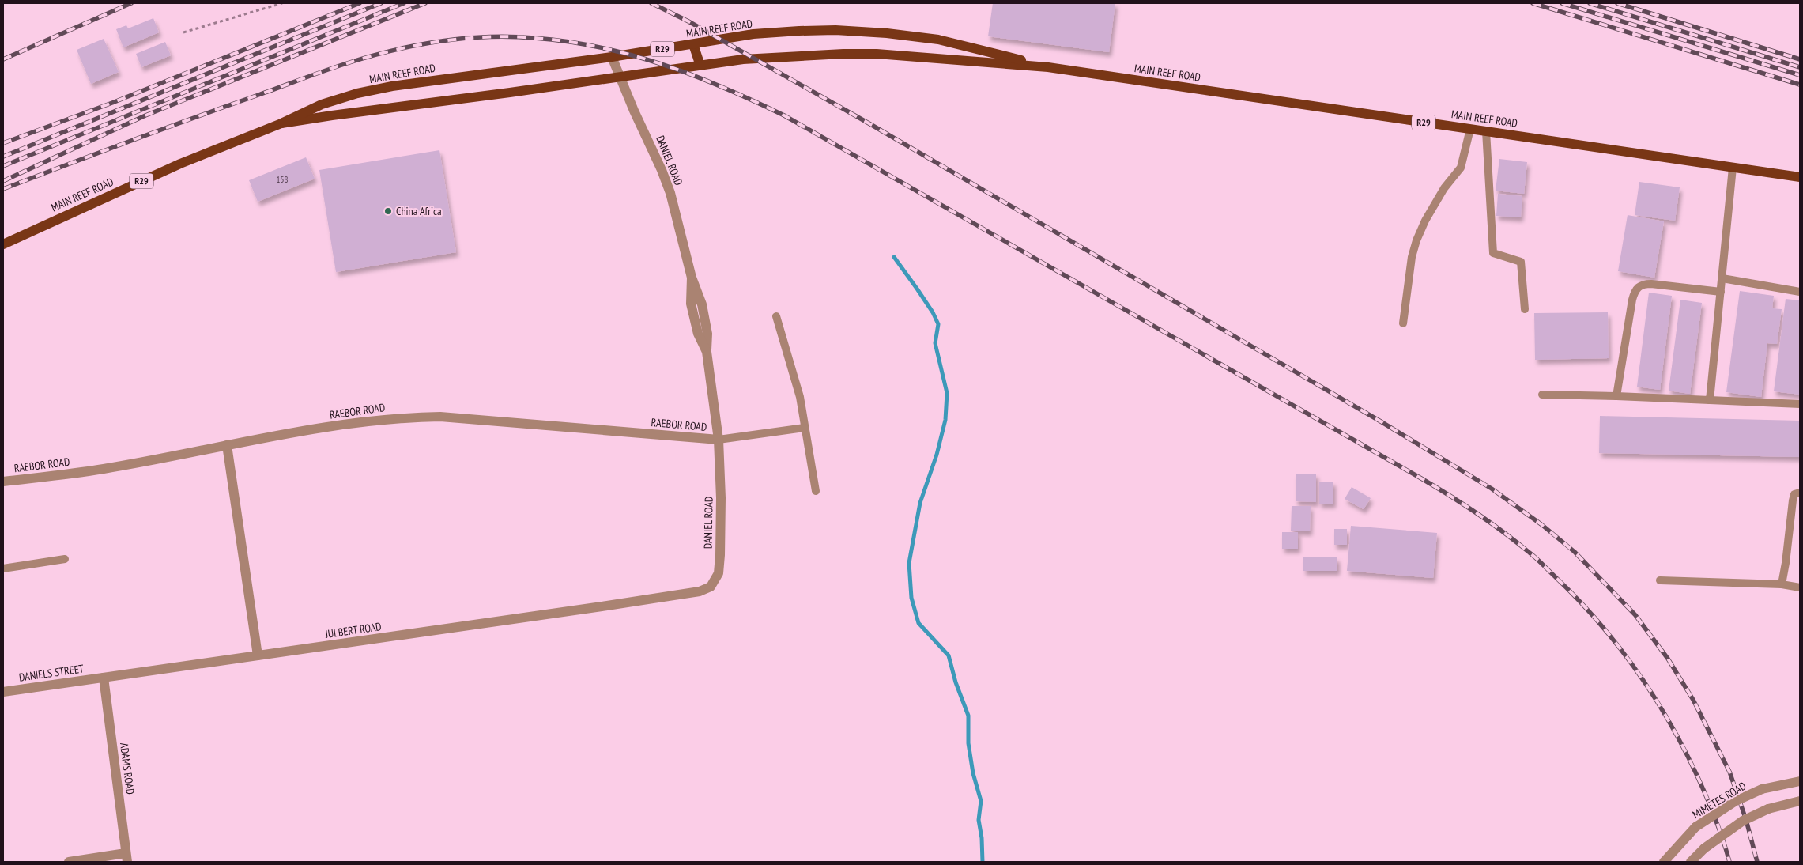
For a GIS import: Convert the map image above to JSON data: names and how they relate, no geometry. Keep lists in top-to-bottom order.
{
  "streets": {
    "main road": ["MAIN REEF ROAD", "R29"],
    "street": [
      "DANIEL ROAD",
      "RAEBOR ROAD",
      "JULBERT ROAD",
      "DANIELS STREET",
      "ADAMS ROAD",
      "MIMETES ROAD"
    ]
  },
  "crossings": [
    ["MAIN REEF ROAD", "DANIEL ROAD"],
    ["DANIEL ROAD", "RAEBOR ROAD"],
    ["DANIEL ROAD", "JULBERT ROAD"],
    ["JULBERT ROAD", "DANIELS STREET"],
    ["JULBERT ROAD", "ADAMS ROAD"],
    ["DANIELS STREET", "ADAMS ROAD"]
  ],
  "places": ["China Africa"],
  "house_numbers": ["158"]
}
